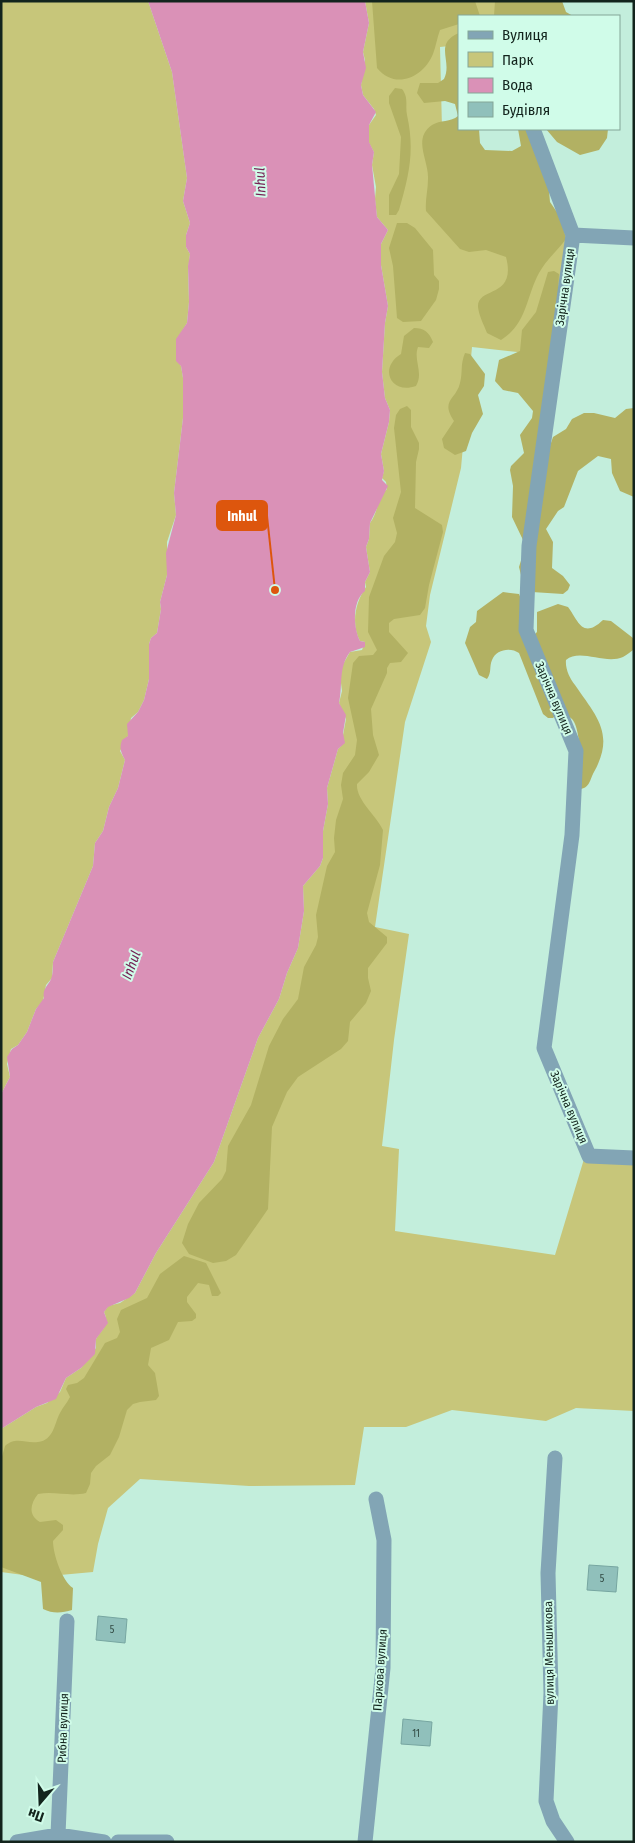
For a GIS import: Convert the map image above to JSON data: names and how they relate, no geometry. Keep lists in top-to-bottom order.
{
  "streets": {
    "street": [
      "Зарічна вулиця",
      "вулиця Меньшикова",
      "Паркова вулиця",
      "Рибна вулиця"
    ]
  },
  "water": ["Inhul"],
  "places": ["Inhul"],
  "house_numbers": ["5", "5", "11"],
  "legend": [
    "Вулиця",
    "Парк",
    "Вода",
    "Будівля"
  ],
  "north": "bottom"
}
